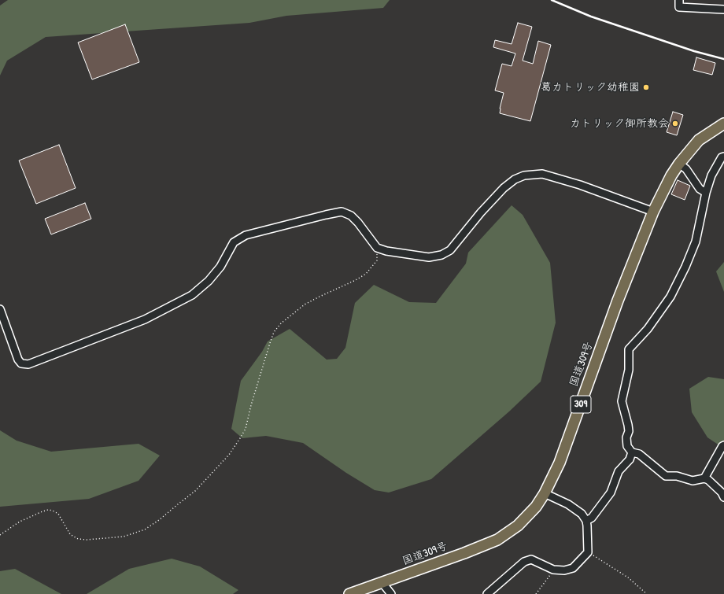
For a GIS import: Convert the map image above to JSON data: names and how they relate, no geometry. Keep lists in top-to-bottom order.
{
  "streets": {
    "highway": ["国道309号", "309"]
  },
  "places": ["葛カトリック幼稚園", "カトリック御所教会"]
}
